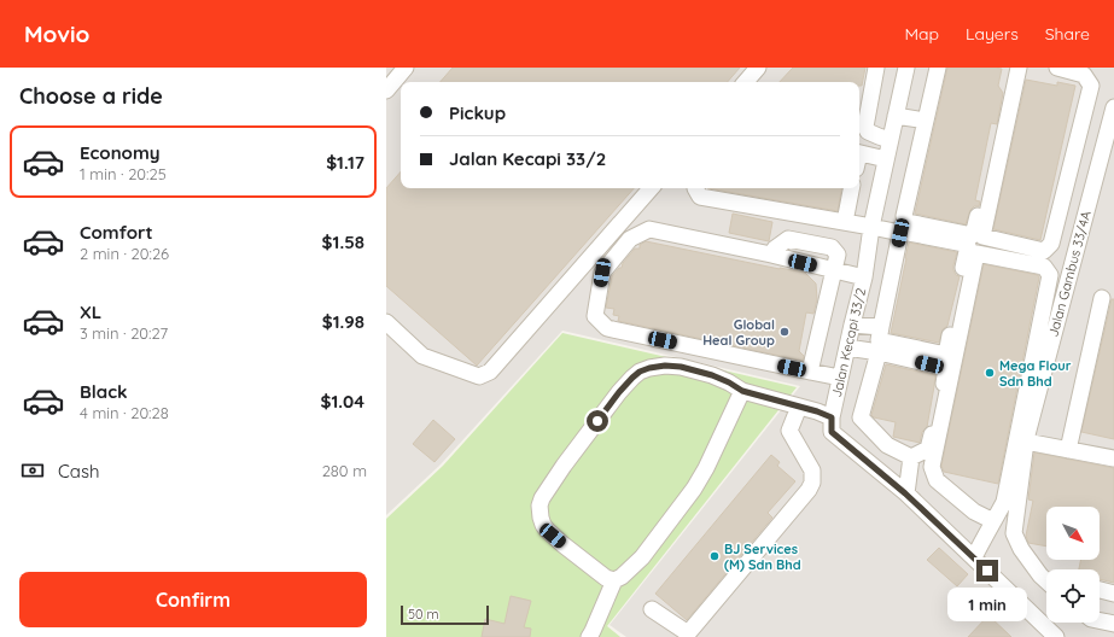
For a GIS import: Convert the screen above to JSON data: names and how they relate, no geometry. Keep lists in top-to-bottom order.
{
  "streets": {
    "street": ["Jalan Gambus 33/4A", "Jalan Kecapi 33/2"]
  },
  "places": ["Global Heal Group", "Mega Flour Sdn Bhd", "BJ Services (M) Sdn Bhd"],
  "scale_bar": "50 m",
  "north": "bottom right",
  "page": {
    "header": "Movio",
    "nav": ["Map", "Layers", "Share"],
    "heading": "Choose a ride",
    "banner": ["Pickup", "Jalan Kecapi 33/2"],
    "list": [
      {
        "name": "Economy",
        "note": "1 min · 20:25",
        "value": "$1.17"
      },
      {
        "name": "Comfort",
        "note": "2 min · 20:26",
        "value": "$1.58"
      },
      {
        "name": "XL",
        "note": "3 min · 20:27",
        "value": "$1.98"
      },
      {
        "name": "Black",
        "note": "4 min · 20:28",
        "value": "$1.04"
      }
    ],
    "pay": ["Cash", "280 m"],
    "buttons": "Confirm",
    "bubble": "1 min",
    "scale": "50 m"
  }
}
